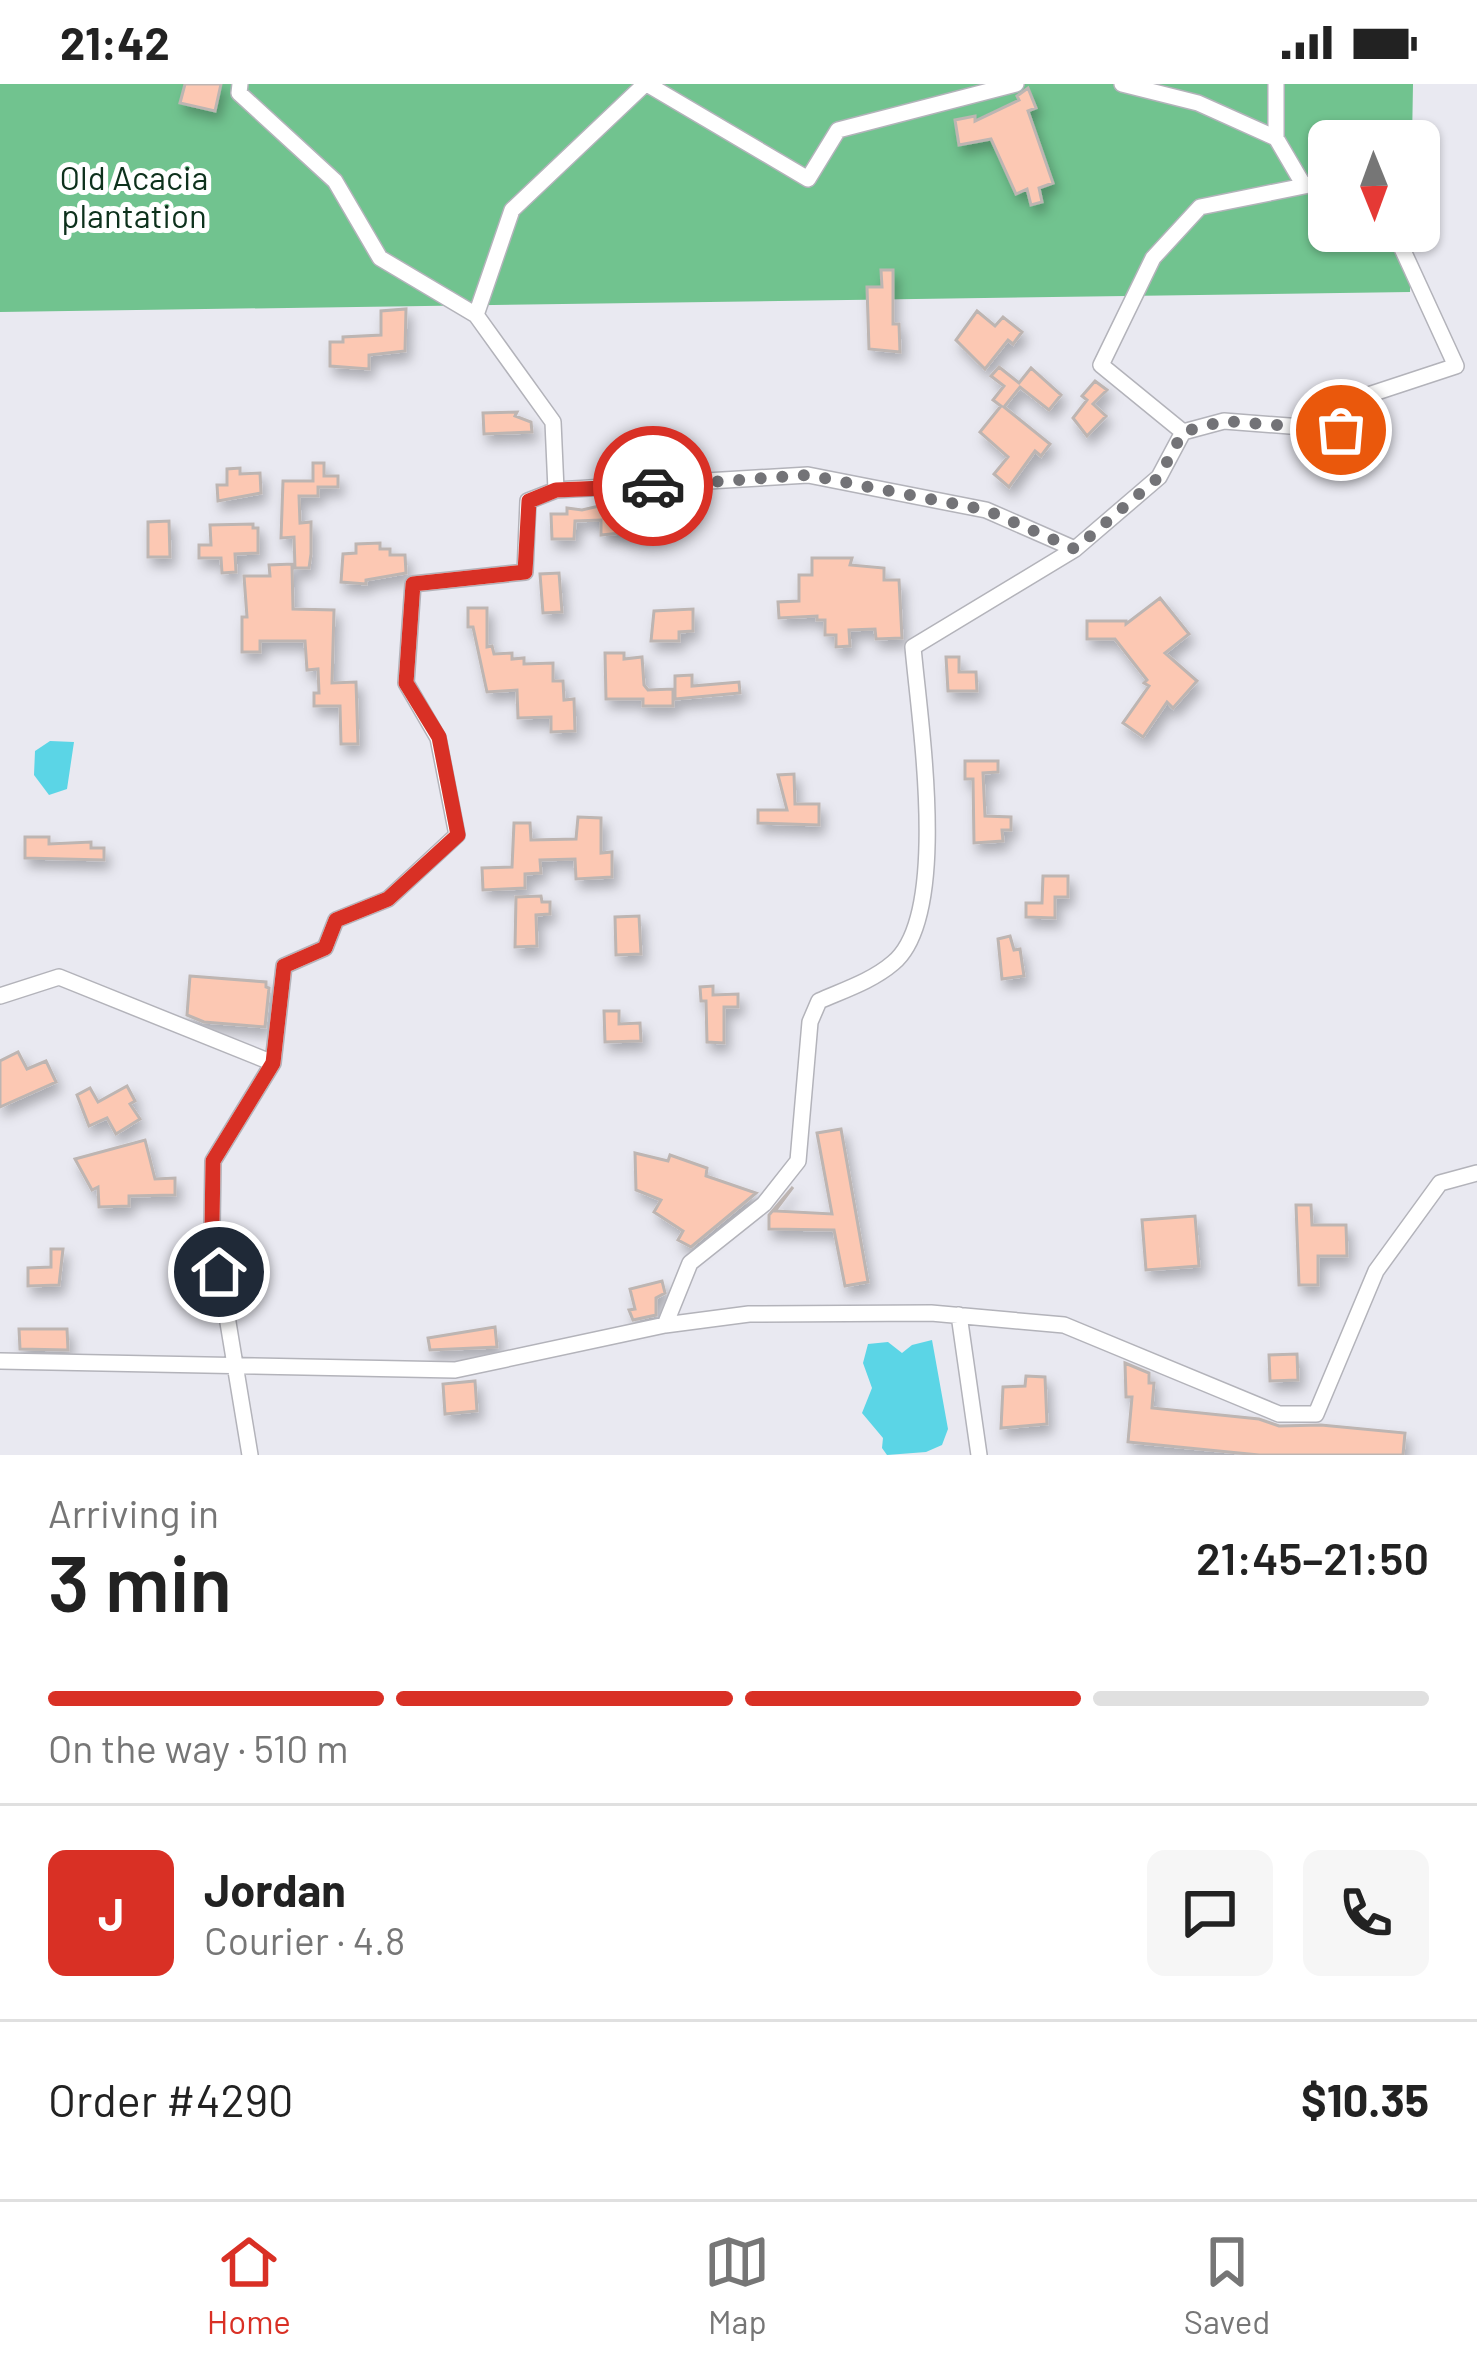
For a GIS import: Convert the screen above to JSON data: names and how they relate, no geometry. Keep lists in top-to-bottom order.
{
  "parks": ["Old Acacia plantation"],
  "north": "bottom",
  "page": {
    "status": "21:42",
    "heading": ["3 min", "Arriving in", "21:45–21:50"],
    "panel": [
      "Jordan",
      "Courier · 4.8",
      "Order #4290",
      "$10.35"
    ],
    "bar": "On the way · 510 m",
    "round": "J",
    "tabs": ["Home", "Map", "Saved"]
  }
}
